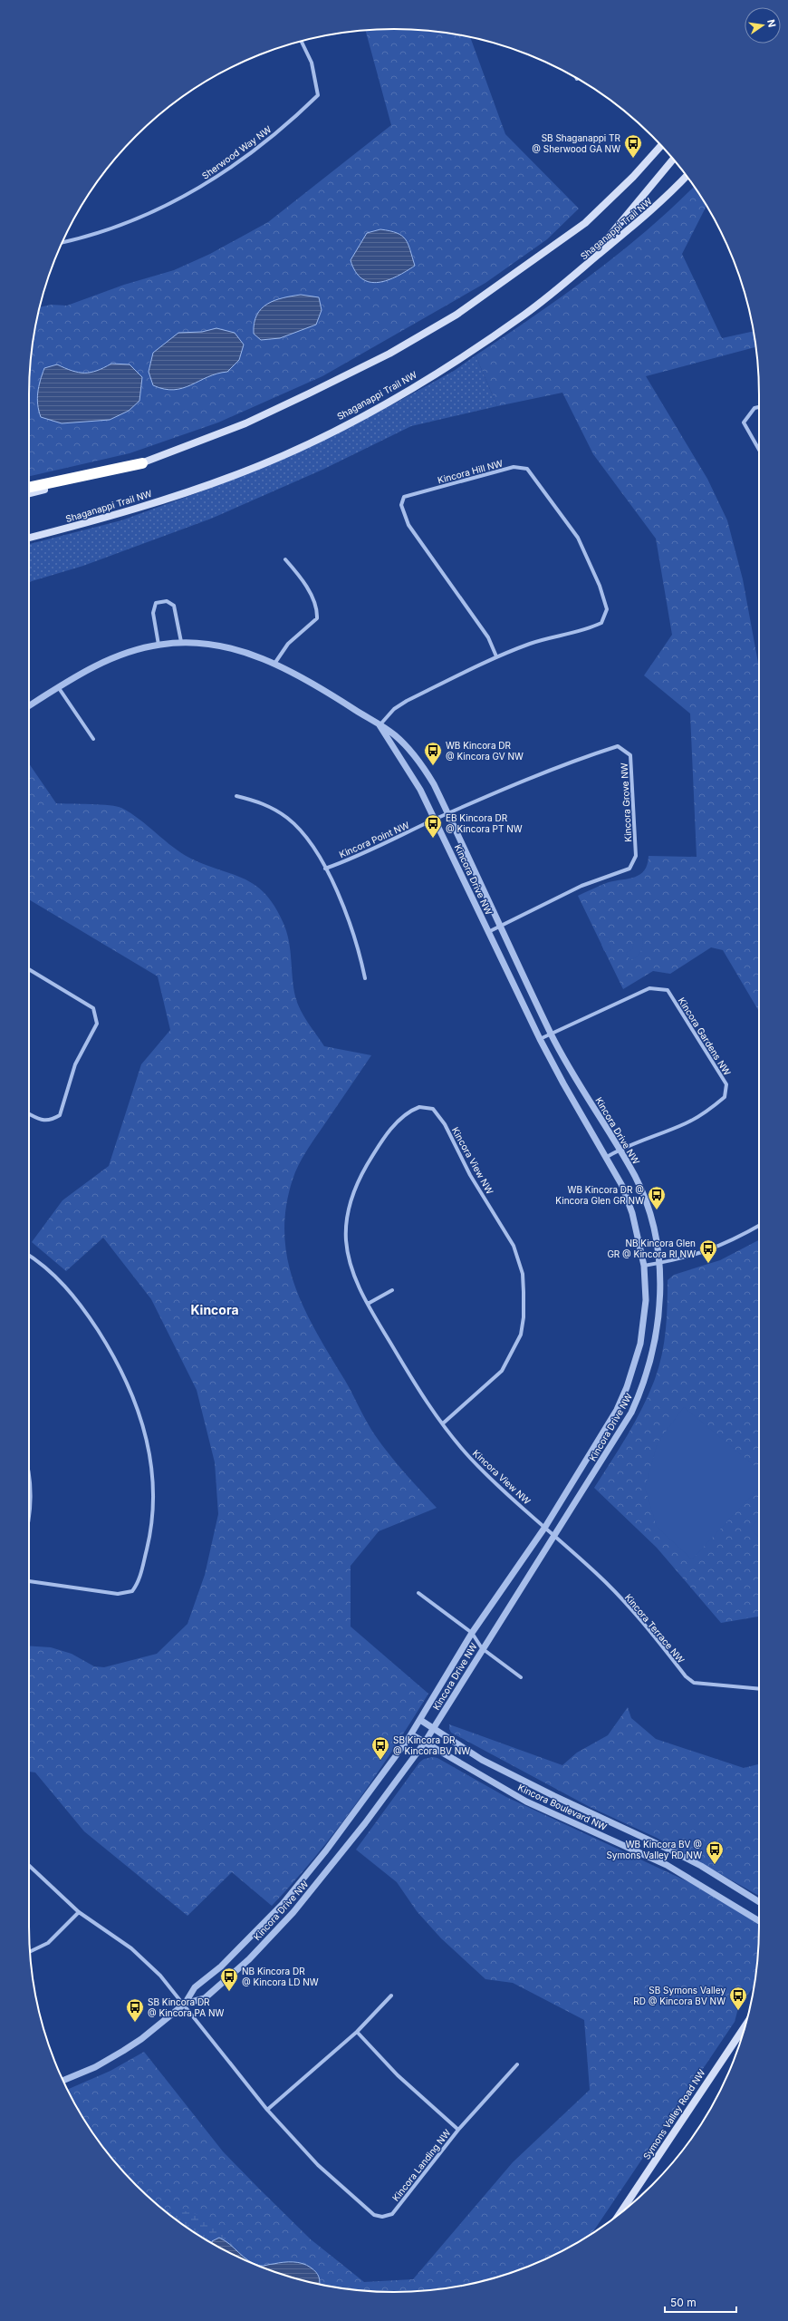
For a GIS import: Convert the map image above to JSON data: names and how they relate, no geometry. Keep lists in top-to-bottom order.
{
  "streets": {
    "main road": ["Shaganappi Trail NW", "Symons Valley Road NW"],
    "street": [
      "Sherwood Way NW",
      "Kincora Hill NW",
      "Kincora Grove NW",
      "Kincora Point NW",
      "Kincora Drive NW",
      "Kincora Gardens NW",
      "Kincora View NW",
      "Kincora Terrace NW",
      "Kincora Boulevard NW",
      "Kincora Landing NW"
    ]
  },
  "crossings": [
    ["Kincora Hill NW", "Kincora Drive NW"],
    ["Kincora Grove NW", "Kincora Point NW"],
    ["Kincora Grove NW", "Kincora Drive NW"],
    ["Kincora Point NW", "Kincora Drive NW"],
    ["Kincora Drive NW", "Kincora Gardens NW"],
    ["Kincora Drive NW", "Kincora View NW"],
    ["Kincora Drive NW", "Kincora Terrace NW"],
    ["Kincora Drive NW", "Kincora Boulevard NW"],
    ["Kincora Drive NW", "Kincora Landing NW"],
    ["Kincora View NW", "Kincora Terrace NW"]
  ],
  "districts": ["Kincora"],
  "places": {
    "bus stop": [
      "SB Shaganappi TR @ Sherwood GA NW",
      "WB Kincora DR @ Kincora GV NW",
      "EB Kincora DR @ Kincora PT NW",
      "WB Kincora DR @ Kincora Glen GR NW",
      "NB Kincora Glen GR @ Kincora RI NW",
      "SB Kincora DR @ Kincora BV NW",
      "WB Kincora BV @ Symons Valley RD NW",
      "NB Kincora DR @ Kincora LD NW",
      "SB Symons Valley RD @ Kincora BV NW",
      "SB Kincora DR @ Kincora PA NW"
    ]
  },
  "scale_bar": "50 m",
  "north": "right"
}
